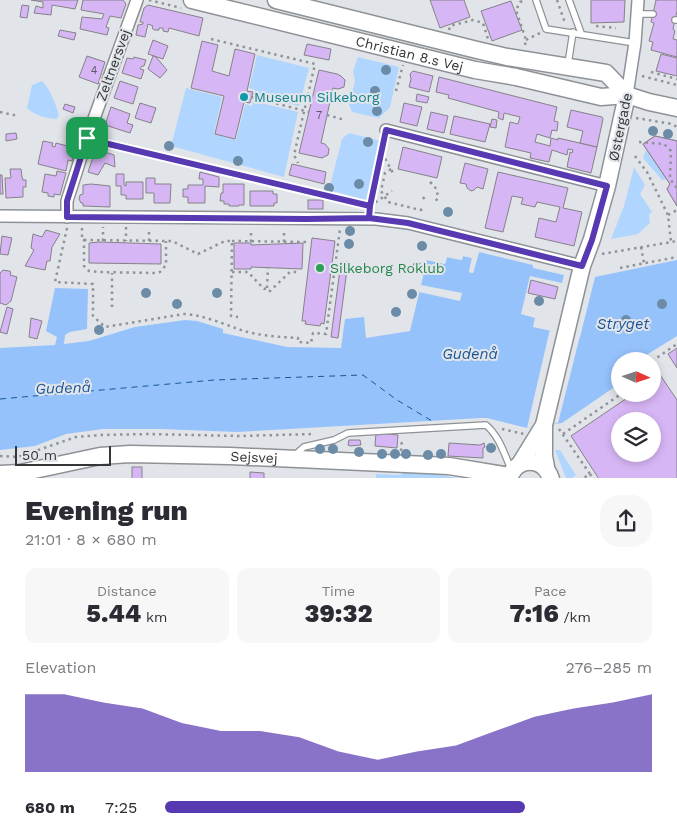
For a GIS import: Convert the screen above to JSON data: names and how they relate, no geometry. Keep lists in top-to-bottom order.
{
  "streets": {
    "street": [
      "Christian 8.s Vej",
      "Zeltnersvej",
      "Østergade",
      "Sejsvej"
    ]
  },
  "crossings": [
    ["Christian 8.s Vej", "Østergade"],
    ["Østergade", "Sejsvej"]
  ],
  "water": ["Stryget", "Gudenå"],
  "places": ["Museum Silkeborg", "Silkeborg Roklub"],
  "house_numbers": ["4", "7"],
  "scale_bar": "50 m",
  "north": "right",
  "page": {
    "scale": "50 m",
    "heading": ["Evening run", "21:01 · 8 × 680 m"],
    "stats": [
      ["Distance", "5.44 km"],
      ["Time", "39:32"],
      ["Pace", "7:16 /km"]
    ],
    "chart": ["Elevation", "276–285 m"],
    "list": [
      {
        "name": "680 m",
        "note": "7:25"
      }
    ]
  }
}
